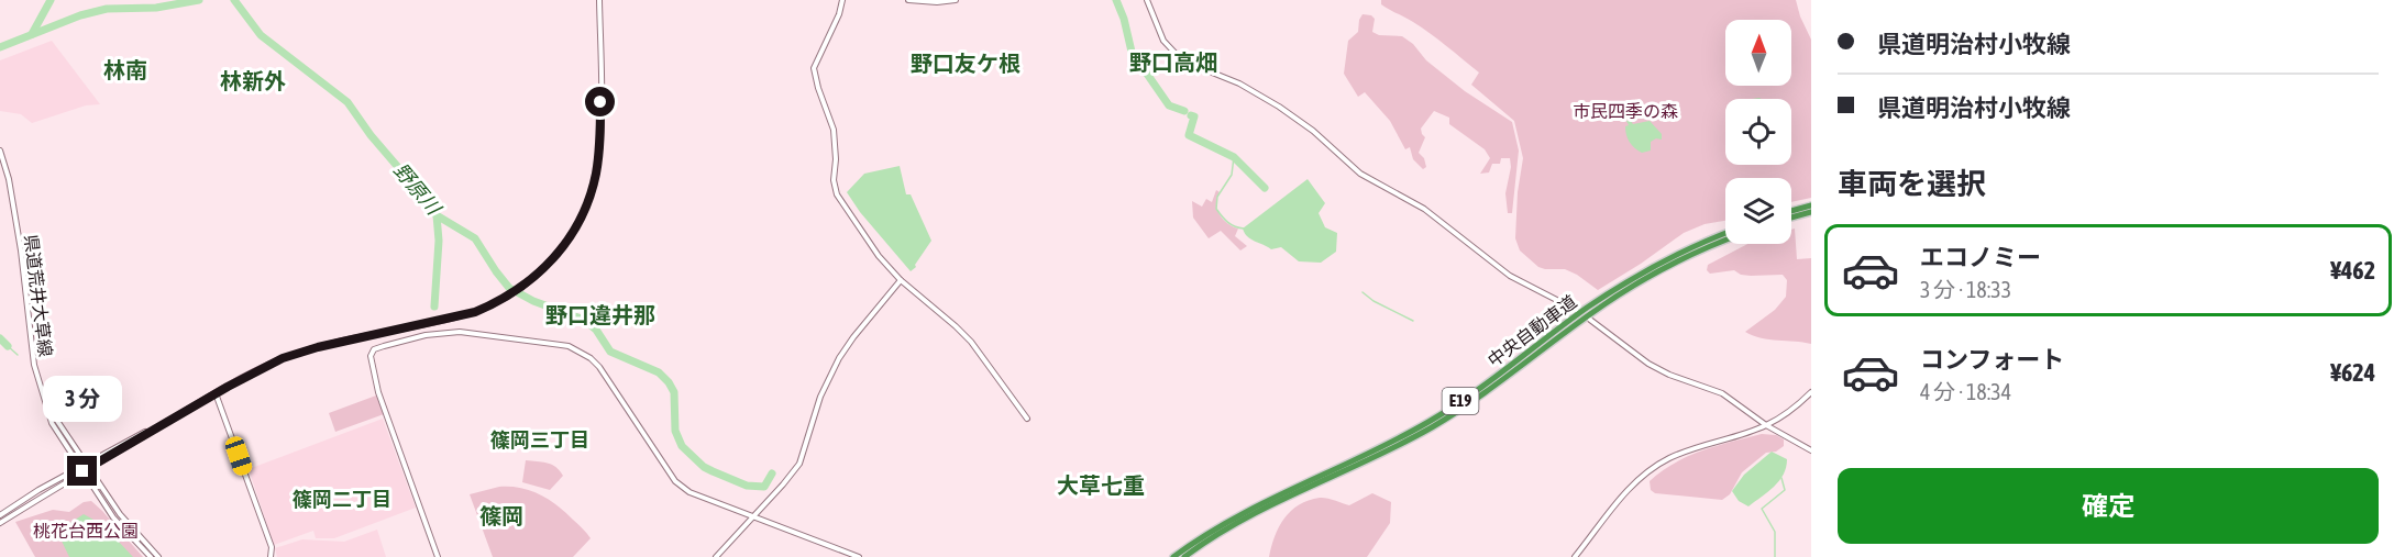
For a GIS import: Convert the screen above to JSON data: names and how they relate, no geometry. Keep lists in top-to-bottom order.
{
  "streets": {
    "highway": ["中央自動車道", "E19"],
    "street": ["県道荒井大草線"]
  },
  "districts": [
    "野口高畑",
    "野口友ケ根",
    "林南",
    "林新外",
    "野口違井那",
    "篠岡三丁目",
    "大草七重",
    "篠岡二丁目",
    "篠岡"
  ],
  "water": ["野原川"],
  "parks": ["市民四季の森", "桃花台西公園"],
  "north": "top",
  "page": {
    "banner": ["県道明治村小牧線", "県道明治村小牧線"],
    "heading": "車両を選択",
    "list": [
      {
        "name": "エコノミー",
        "note": "3 分 · 18:33",
        "value": "¥462"
      },
      {
        "name": "コンフォート",
        "note": "4 分 · 18:34",
        "value": "¥624"
      }
    ],
    "bubble": "3 分",
    "buttons": "確定"
  }
}
